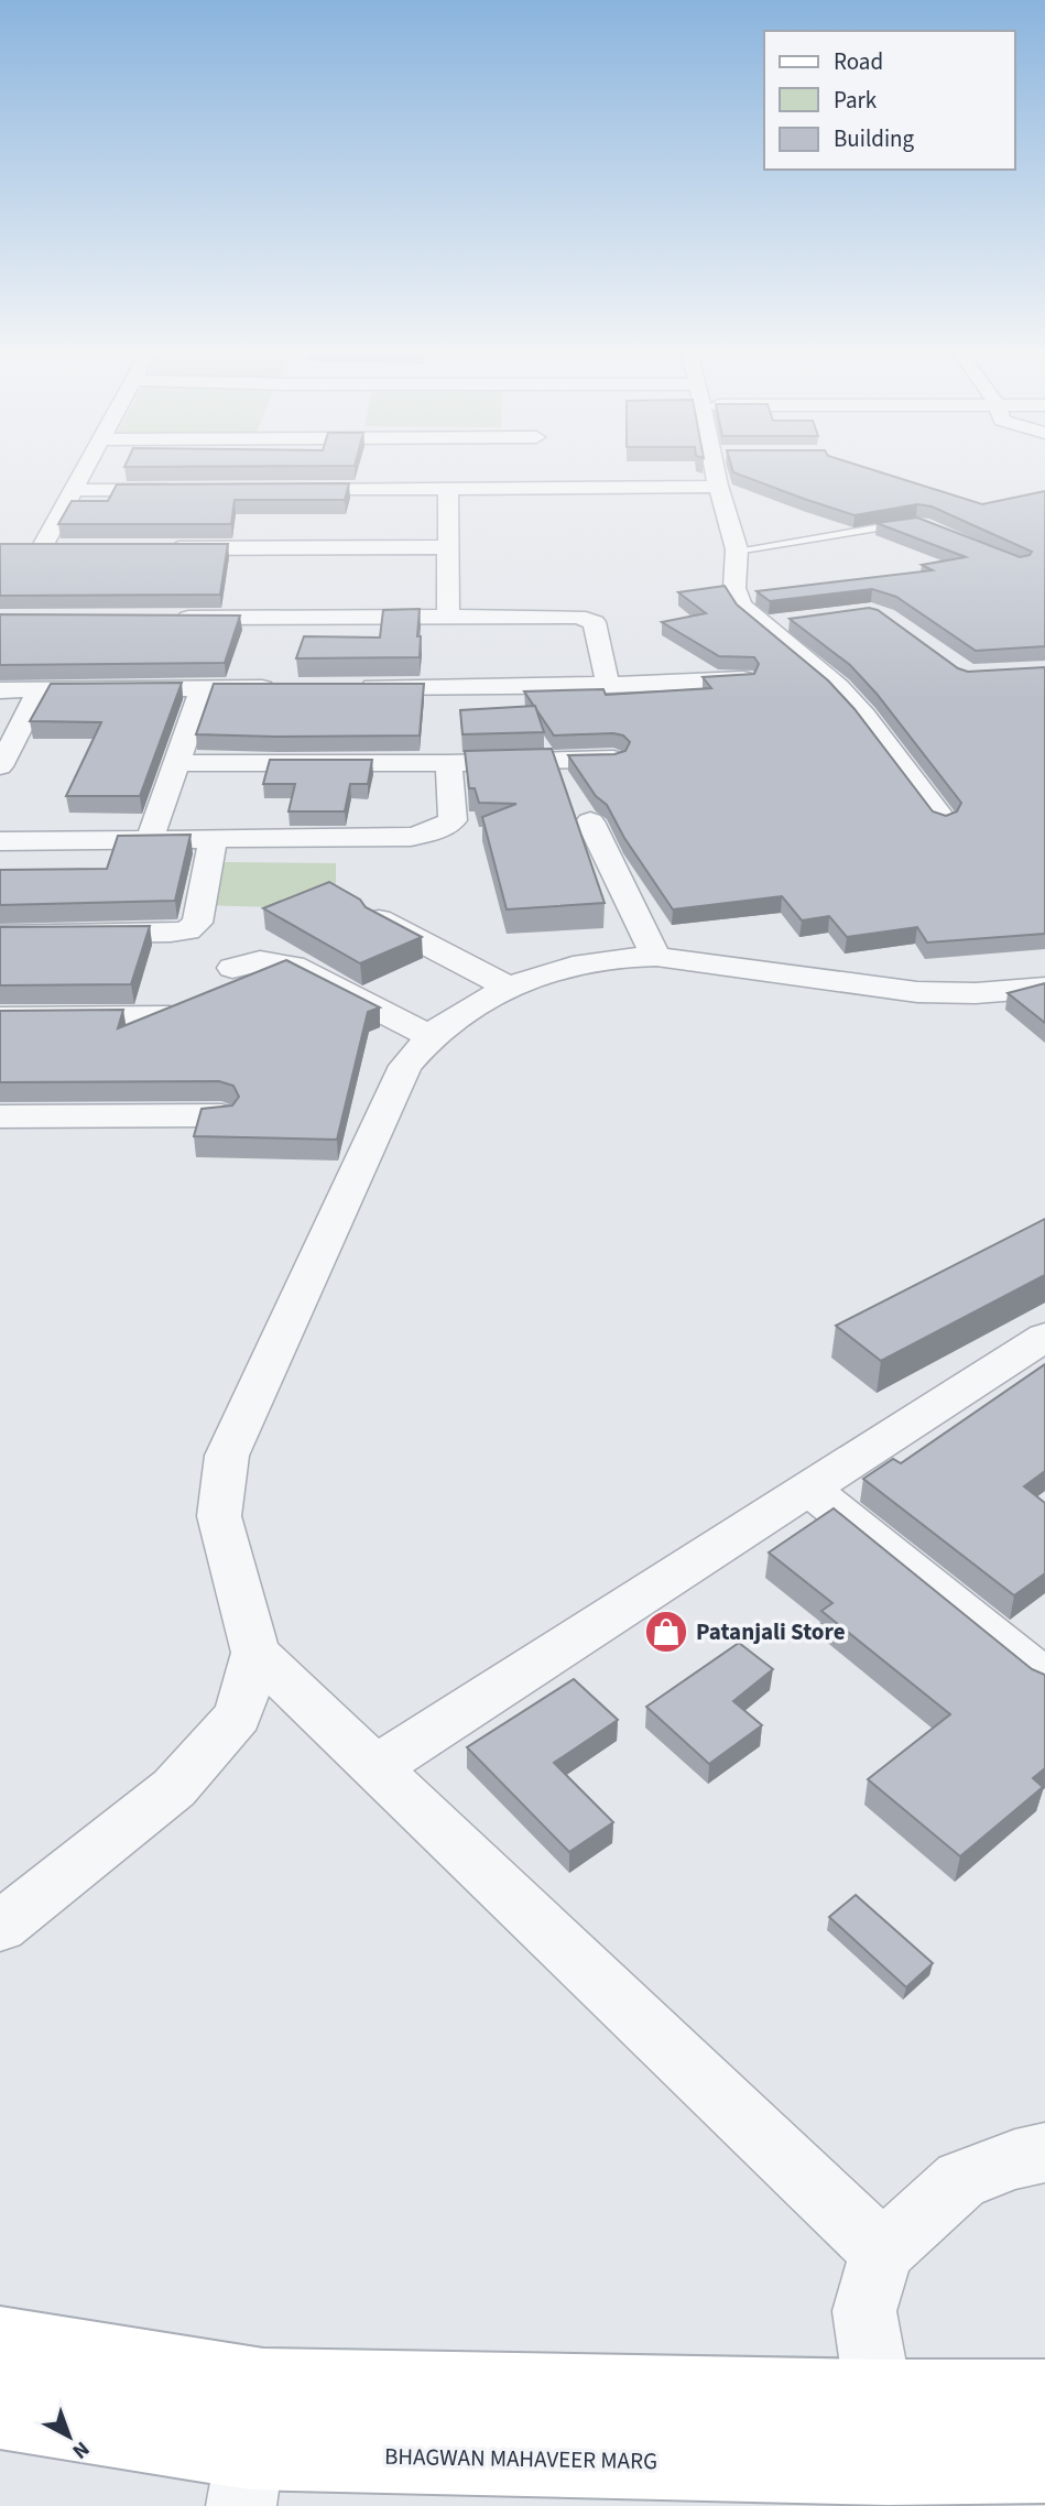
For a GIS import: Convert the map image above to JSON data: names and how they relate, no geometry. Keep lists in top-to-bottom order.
{
  "streets": {
    "street": ["BHAGWAN MAHAVEER MARG"]
  },
  "places": {
    "shop": ["Patanjali Store"]
  },
  "legend": ["Road", "Park", "Building"],
  "north": "bottom right"
}
